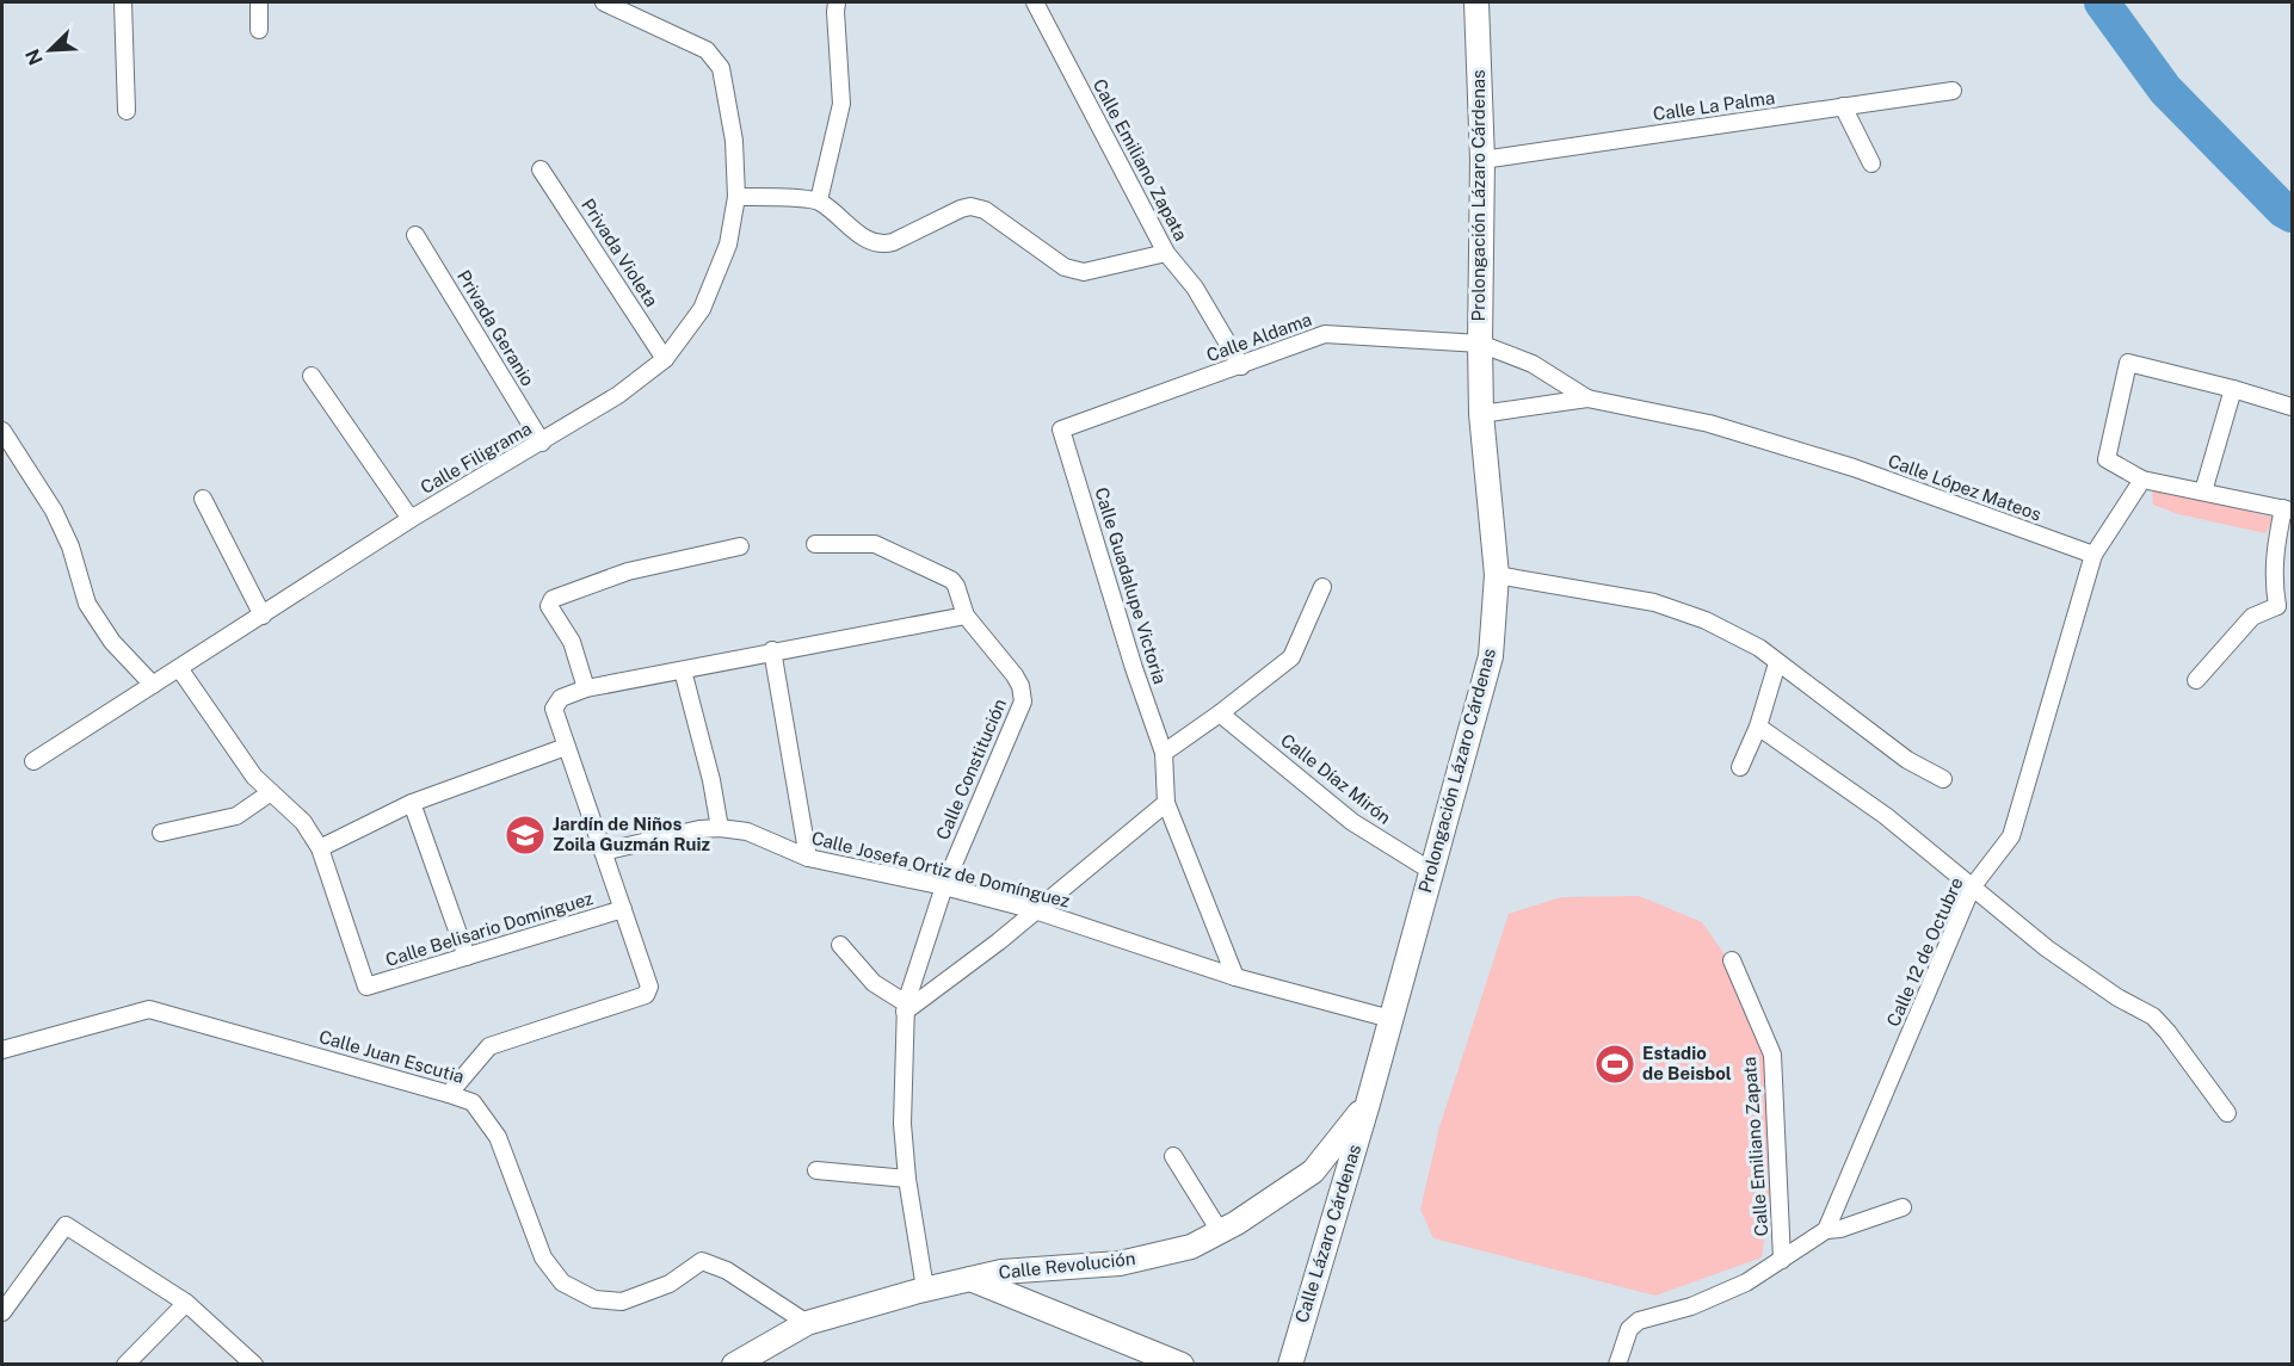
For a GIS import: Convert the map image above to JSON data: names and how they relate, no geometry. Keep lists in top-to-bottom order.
{
  "streets": {
    "main road": ["Prolongación Lázaro Cárdenas", "Calle Lázaro Cárdenas", "Calle Revolución"],
    "street": [
      "Calle La Palma",
      "Calle Emiliano Zapata",
      "Privada Violeta",
      "Privada Geranio",
      "Calle Aldama",
      "Calle Filigrama",
      "Calle López Mateos",
      "Calle Guadalupe Victoria",
      "Calle Constitución",
      "Calle Díaz Mirón",
      "Calle Josefa Ortiz de Domínguez",
      "Calle Belisario Domínguez",
      "Calle 12 de Octubre",
      "Calle Juan Escutia"
    ]
  },
  "crossings": [
    ["Calle La Palma", "Prolongación Lázaro Cárdenas"],
    ["Calle Emiliano Zapata", "Calle Aldama"],
    ["Prolongación Lázaro Cárdenas", "Calle Aldama"],
    ["Prolongación Lázaro Cárdenas", "Calle López Mateos"],
    ["Prolongación Lázaro Cárdenas", "Calle Díaz Mirón"],
    ["Prolongación Lázaro Cárdenas", "Calle Josefa Ortiz de Domínguez"],
    ["Prolongación Lázaro Cárdenas", "Calle Lázaro Cárdenas"],
    ["Prolongación Lázaro Cárdenas", "Calle Revolución"],
    ["Privada Violeta", "Calle Filigrama"],
    ["Privada Geranio", "Calle Filigrama"],
    ["Calle Aldama", "Calle López Mateos"],
    ["Calle Aldama", "Calle Guadalupe Victoria"],
    ["Calle López Mateos", "Calle 12 de Octubre"],
    ["Calle Constitución", "Calle Josefa Ortiz de Domínguez"],
    ["Calle Constitución", "Calle Revolución"],
    ["Calle Juan Escutia", "Calle Revolución"],
    ["Calle Lázaro Cárdenas", "Calle Revolución"]
  ],
  "places": {
    "school or university": ["Jardín de Niños Zoila Guzmán Ruiz"],
    "sports": ["Estadio de Beisbol"]
  },
  "north": "bottom left"
}
